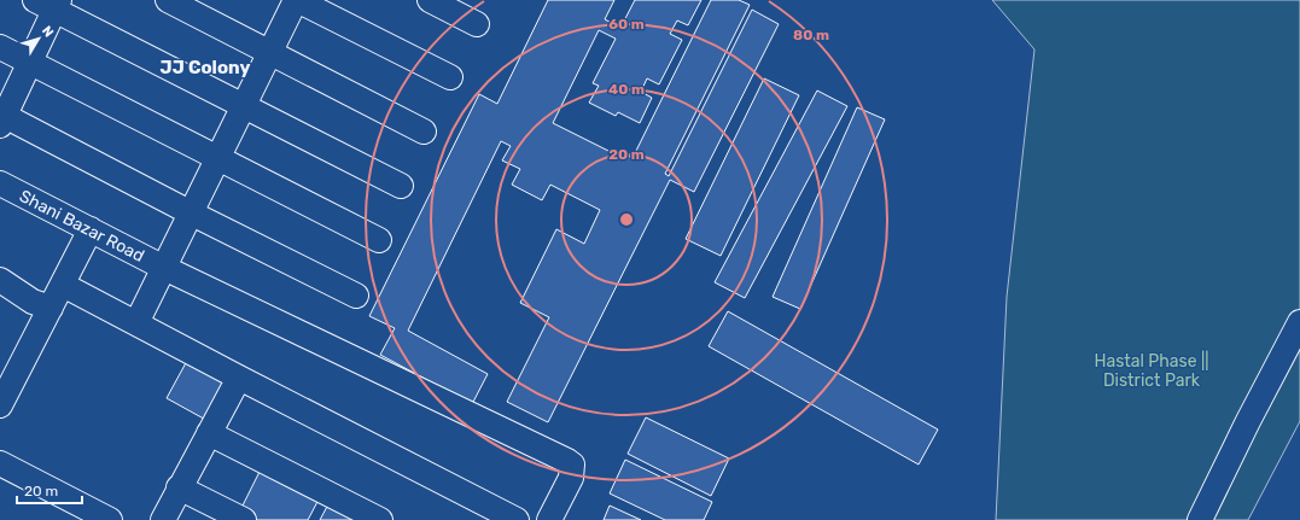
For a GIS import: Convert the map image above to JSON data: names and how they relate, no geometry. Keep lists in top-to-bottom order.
{
  "streets": {
    "street": ["Shani Bazar Road"]
  },
  "districts": ["JJ Colony"],
  "parks": ["Hastal Phase || District Park"],
  "scale_bar": "20 m",
  "north": "top right",
  "rings": [
    "60 m",
    "80 m",
    "40 m",
    "20 m"
  ]
}
